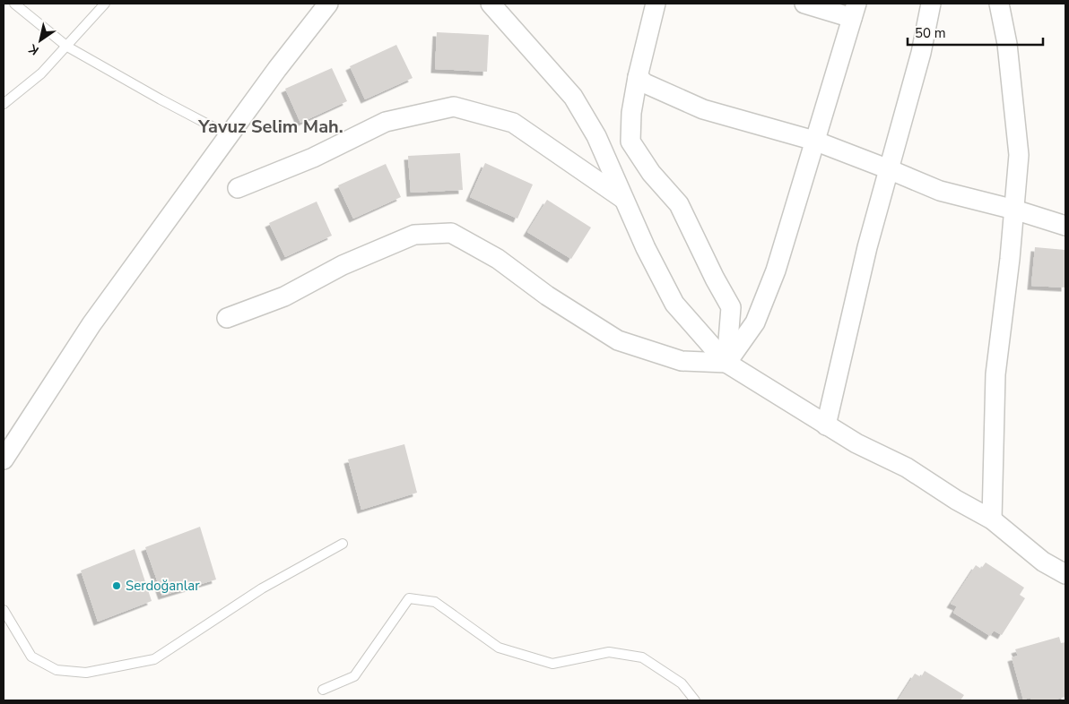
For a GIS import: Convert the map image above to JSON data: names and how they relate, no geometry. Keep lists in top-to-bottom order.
{
  "districts": ["Yavuz Selim Mah."],
  "places": ["Serdoğanlar"],
  "scale_bar": "50 m",
  "north": "bottom left"
}
